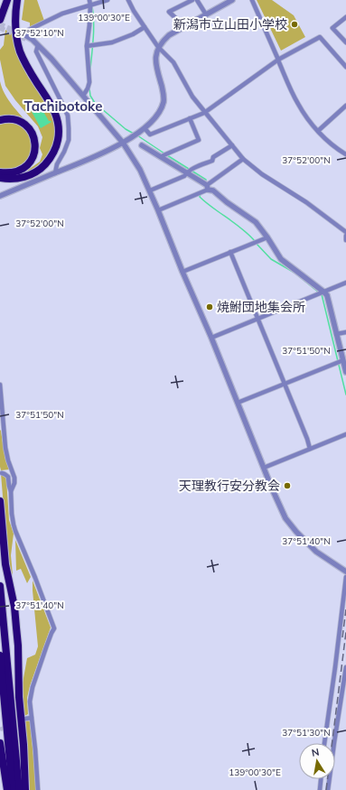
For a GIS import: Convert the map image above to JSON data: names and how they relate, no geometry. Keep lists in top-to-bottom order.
{
  "districts": ["Tachibotoke"],
  "places": ["新潟市立山田小学校", "焼鮒団地集会所", "天理教行安分教会"],
  "north": "top",
  "coordinates": [
    "139°00'30\"E",
    "37°52'10\"N",
    "37°52'00\"N",
    "37°51'50\"N",
    "37°51'40\"N",
    "37°51'30\"N"
  ]
}
